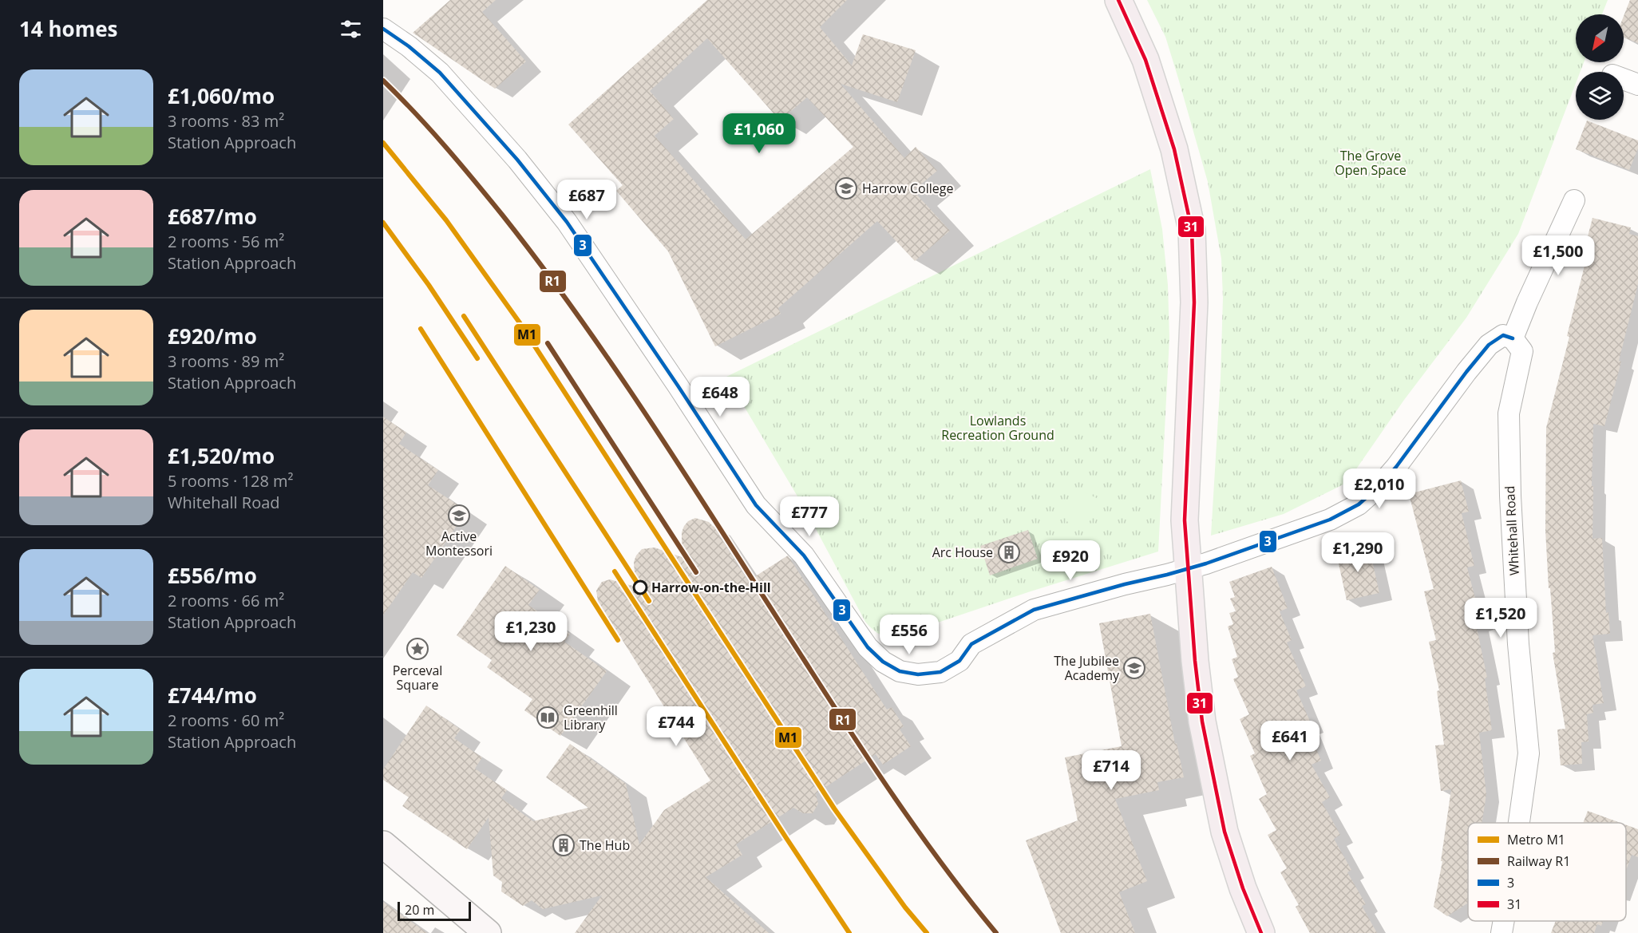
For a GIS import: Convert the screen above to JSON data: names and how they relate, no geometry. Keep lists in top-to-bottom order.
{
  "streets": {
    "street": ["Whitehall Road"]
  },
  "parks": ["The Grove Open Space", "Lowlands Recreation Ground"],
  "places": {
    "school or university": ["Harrow College", "Active Montessori", "The Jubilee Academy"],
    "building": ["Arc House", "The Hub"],
    "other": ["Harrow-on-the-Hill"],
    "place": ["Perceval Square"],
    "library": ["Greenhill Library"]
  },
  "lines": [
    "transit line 31",
    "transit line 3",
    "rail line R1",
    "metro line M1"
  ],
  "legend": [
    "Metro M1",
    "Railway R1",
    "3",
    "31"
  ],
  "scale_bar": "20 m",
  "north": "bottom left",
  "page": {
    "heading": "14 homes",
    "list": [
      {
        "name": "£1,060/mo",
        "note": "3 rooms · 83 m² · Station Approach"
      },
      {
        "name": "£687/mo",
        "note": "2 rooms · 56 m² · Station Approach"
      },
      {
        "name": "£920/mo",
        "note": "3 rooms · 89 m² · Station Approach"
      },
      {
        "name": "£1,520/mo",
        "note": "5 rooms · 128 m² · Whitehall Road"
      },
      {
        "name": "£556/mo",
        "note": "2 rooms · 66 m² · Station Approach"
      },
      {
        "name": "£744/mo",
        "note": "2 rooms · 60 m² · Station Approach"
      }
    ],
    "price": [
      "£1,060",
      "£687",
      "£1,500",
      "£648",
      "£2,010",
      "£777",
      "£1,290",
      "£920",
      "£1,520",
      "£1,230",
      "£556",
      "£744",
      "£641",
      "£714"
    ],
    "scale": "20 m"
  }
}
